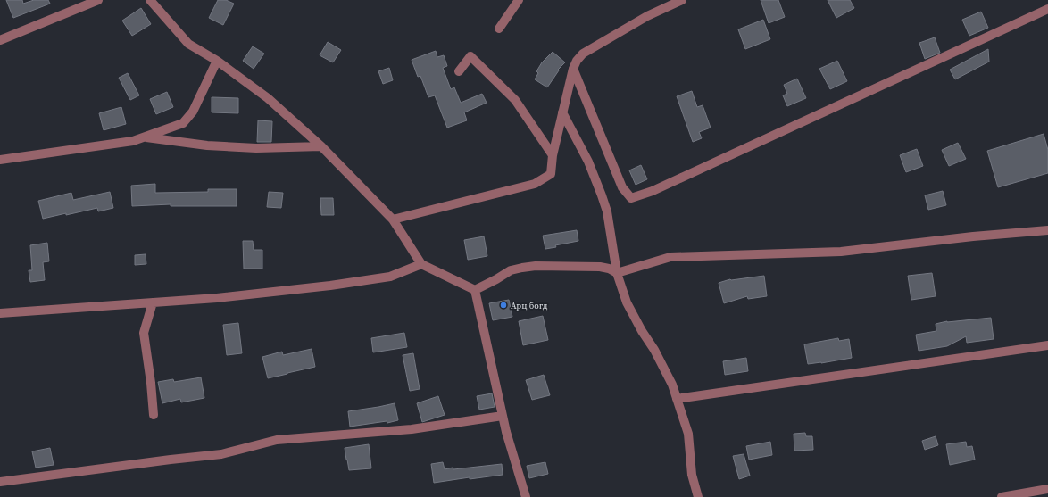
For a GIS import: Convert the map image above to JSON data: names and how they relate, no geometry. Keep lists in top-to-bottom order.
{
  "places": ["Арц богд"]
}
